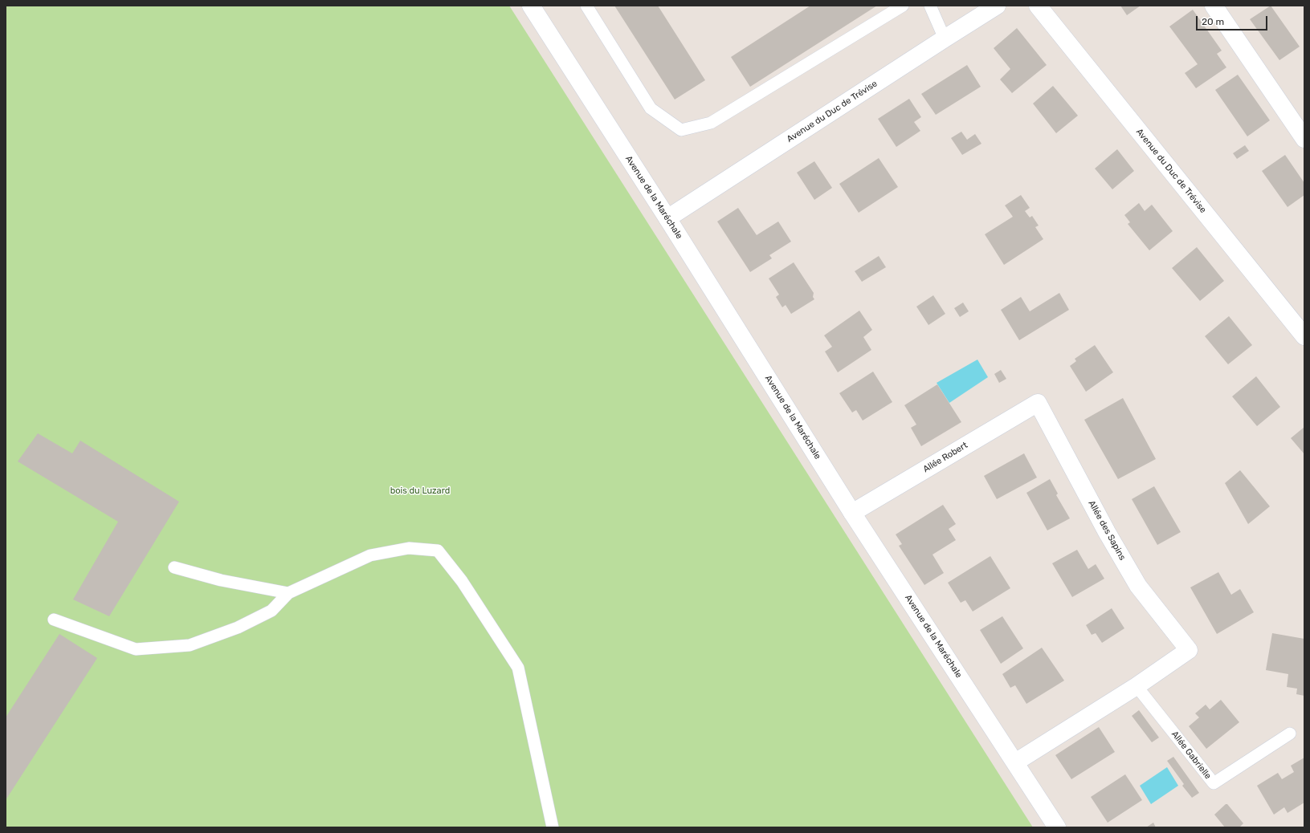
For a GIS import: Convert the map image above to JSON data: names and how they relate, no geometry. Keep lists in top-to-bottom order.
{
  "streets": {
    "street": [
      "Avenue du Duc de Trévise",
      "Avenue de la Maréchale",
      "Allée Robert",
      "Allée des Sapins"
    ],
    "lane": ["Allée Gabrielle"]
  },
  "crossings": [
    ["Avenue du Duc de Trévise", "Avenue de la Maréchale"],
    ["Avenue de la Maréchale", "Allée Robert"],
    ["Allée Robert", "Allée des Sapins"],
    ["Allée des Sapins", "Allée Gabrielle"]
  ],
  "parks": ["bois du Luzard"],
  "scale_bar": "20 m"
}
